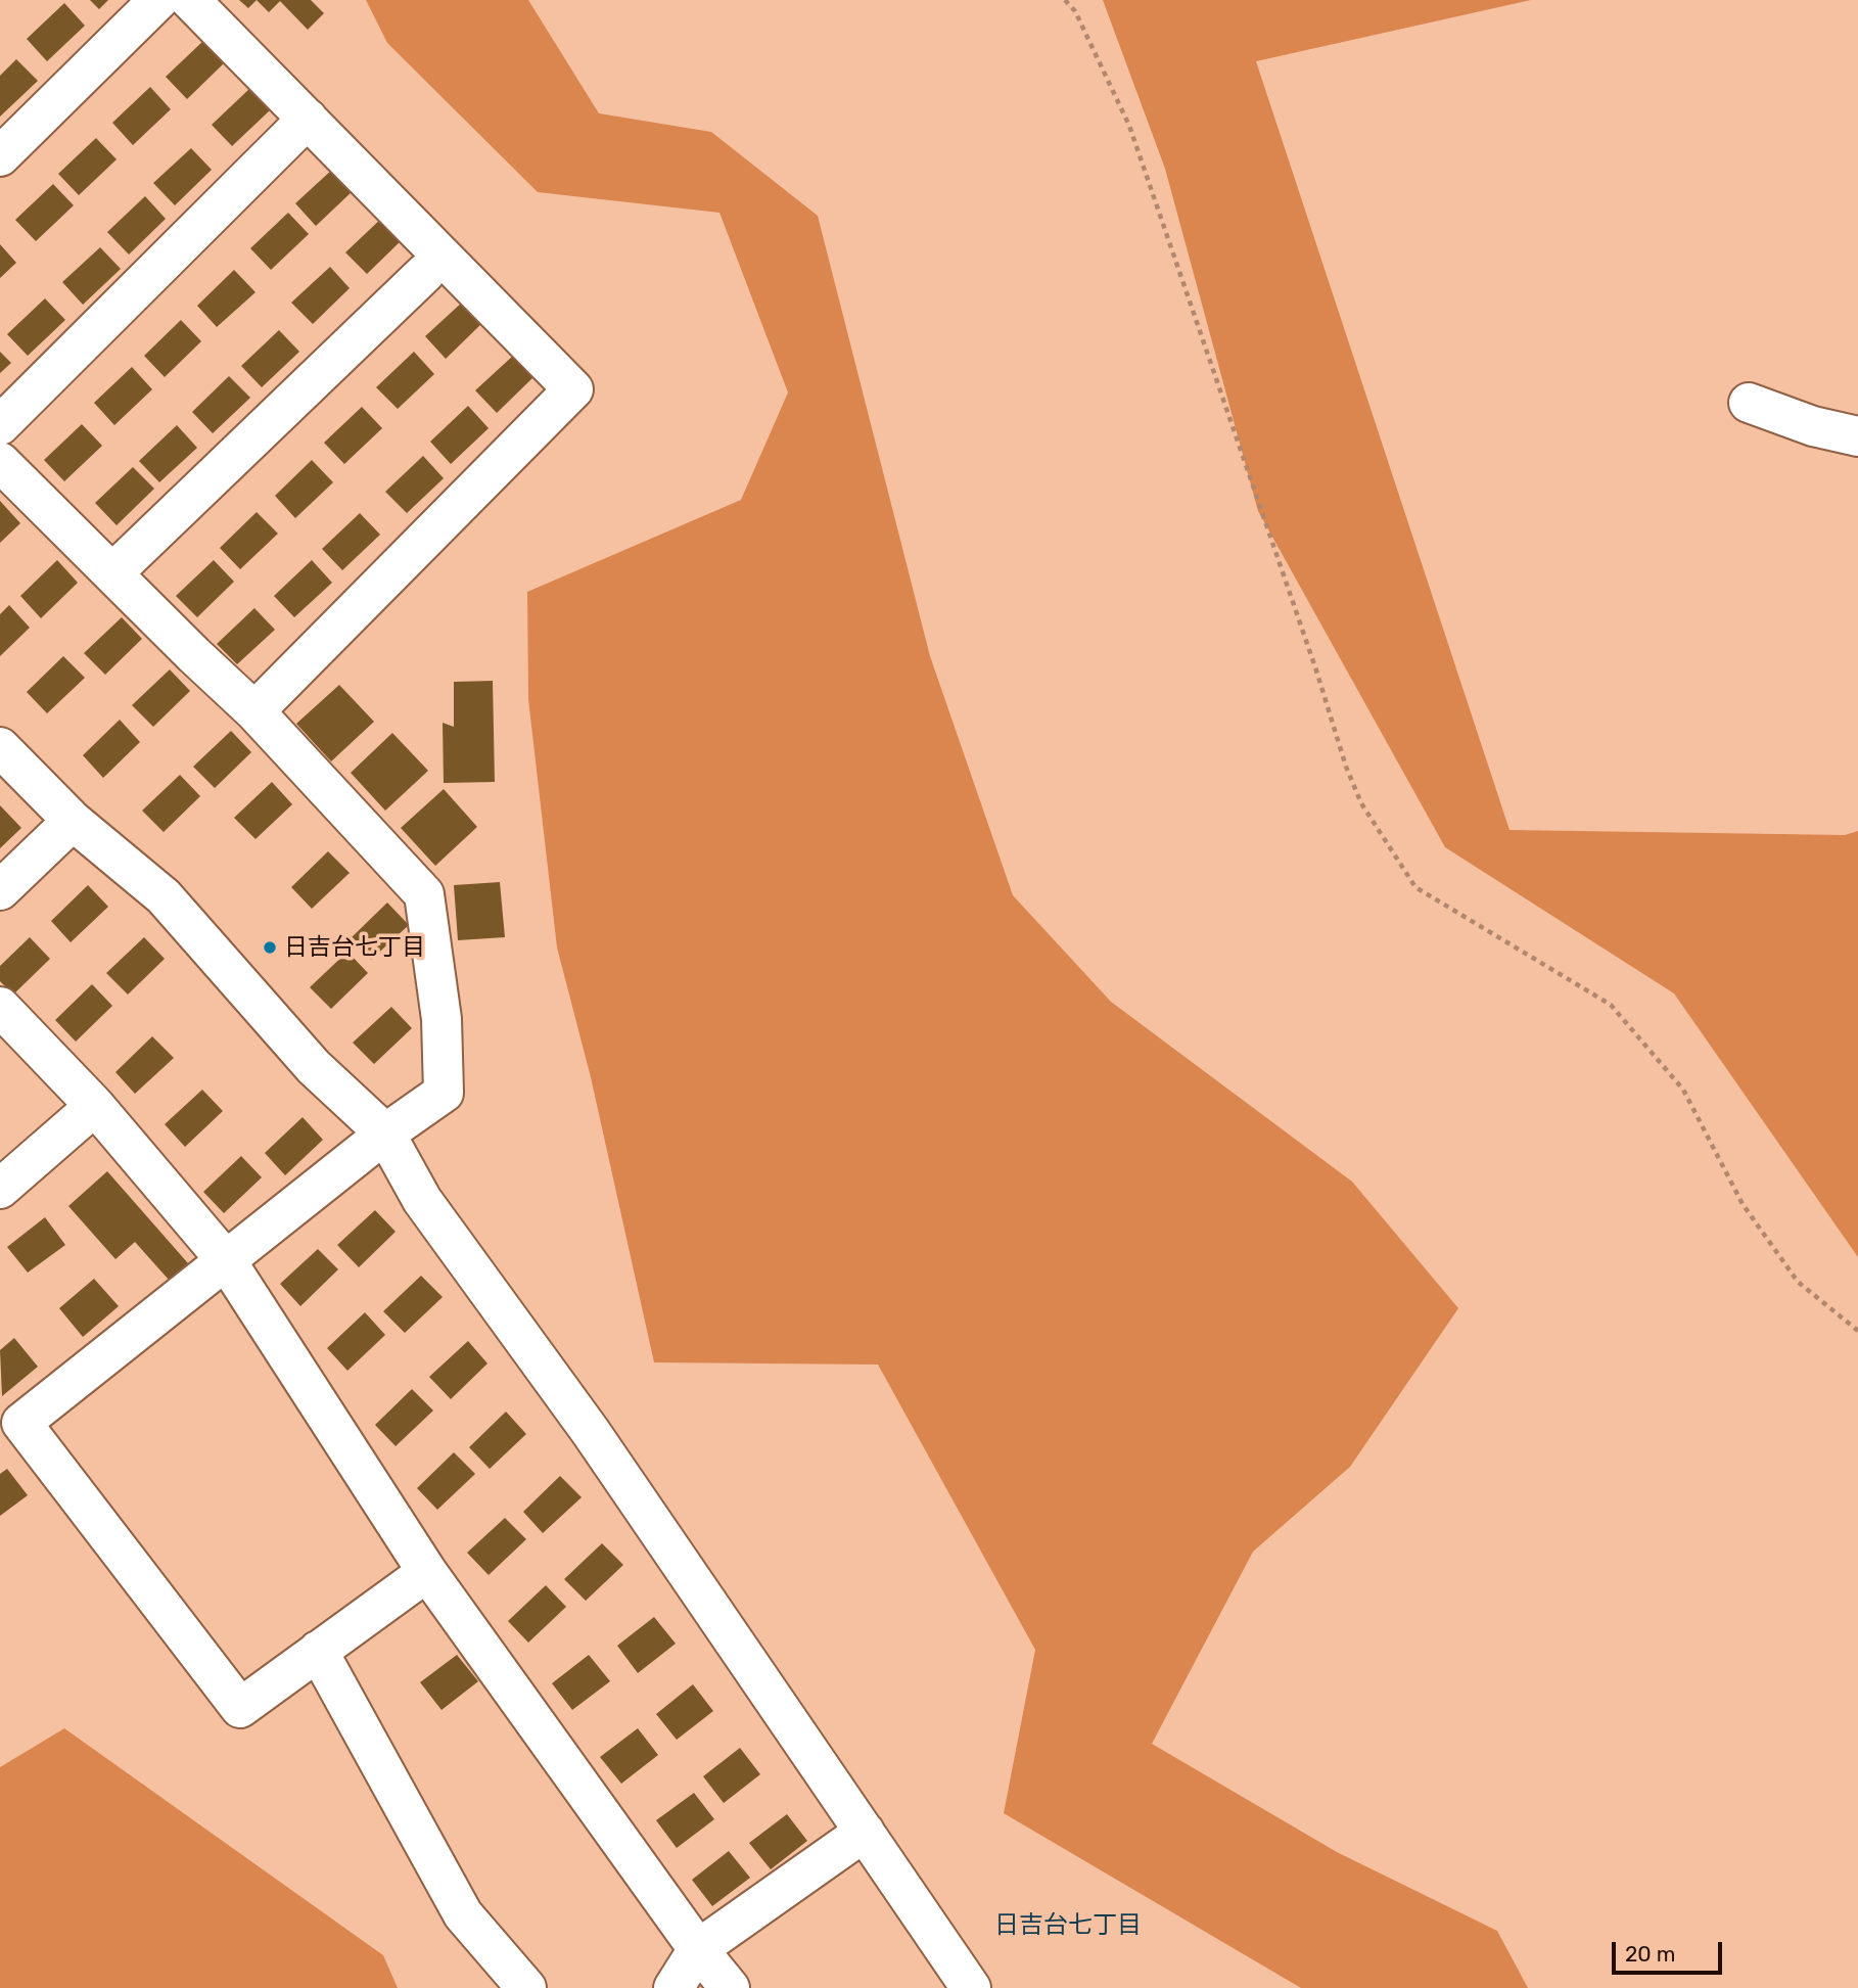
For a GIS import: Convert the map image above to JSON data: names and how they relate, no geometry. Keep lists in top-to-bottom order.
{
  "districts": ["日吉台七丁目"],
  "places": ["日吉台七丁目"],
  "scale_bar": "20 m"
}
